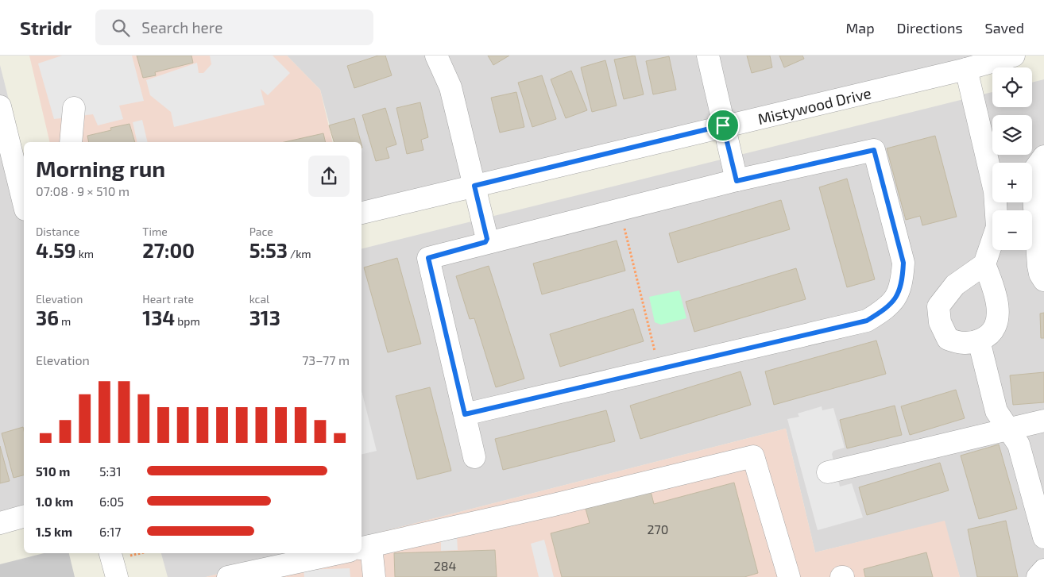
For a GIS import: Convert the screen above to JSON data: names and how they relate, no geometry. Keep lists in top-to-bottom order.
{
  "streets": {
    "street": ["Mistywood Drive"]
  },
  "house_numbers": ["270", "284"],
  "page": {
    "header": "Stridr",
    "search": "Search here",
    "nav": ["Map", "Directions", "Saved"],
    "map_buttons": ["+", "−"],
    "heading": ["Morning run", "07:08 · 9 × 510 m"],
    "stats": [
      ["Distance", "4.59 km"],
      ["Time", "27:00"],
      ["Pace", "5:53 /km"],
      ["Elevation", "36 m"],
      ["Heart rate", "134 bpm"],
      ["kcal", "313"]
    ],
    "chart": ["Elevation", "73–77 m"],
    "list": [
      {
        "name": "510 m",
        "note": "5:31"
      },
      {
        "name": "1.0 km",
        "note": "6:05"
      },
      {
        "name": "1.5 km",
        "note": "6:17"
      }
    ]
  }
}
